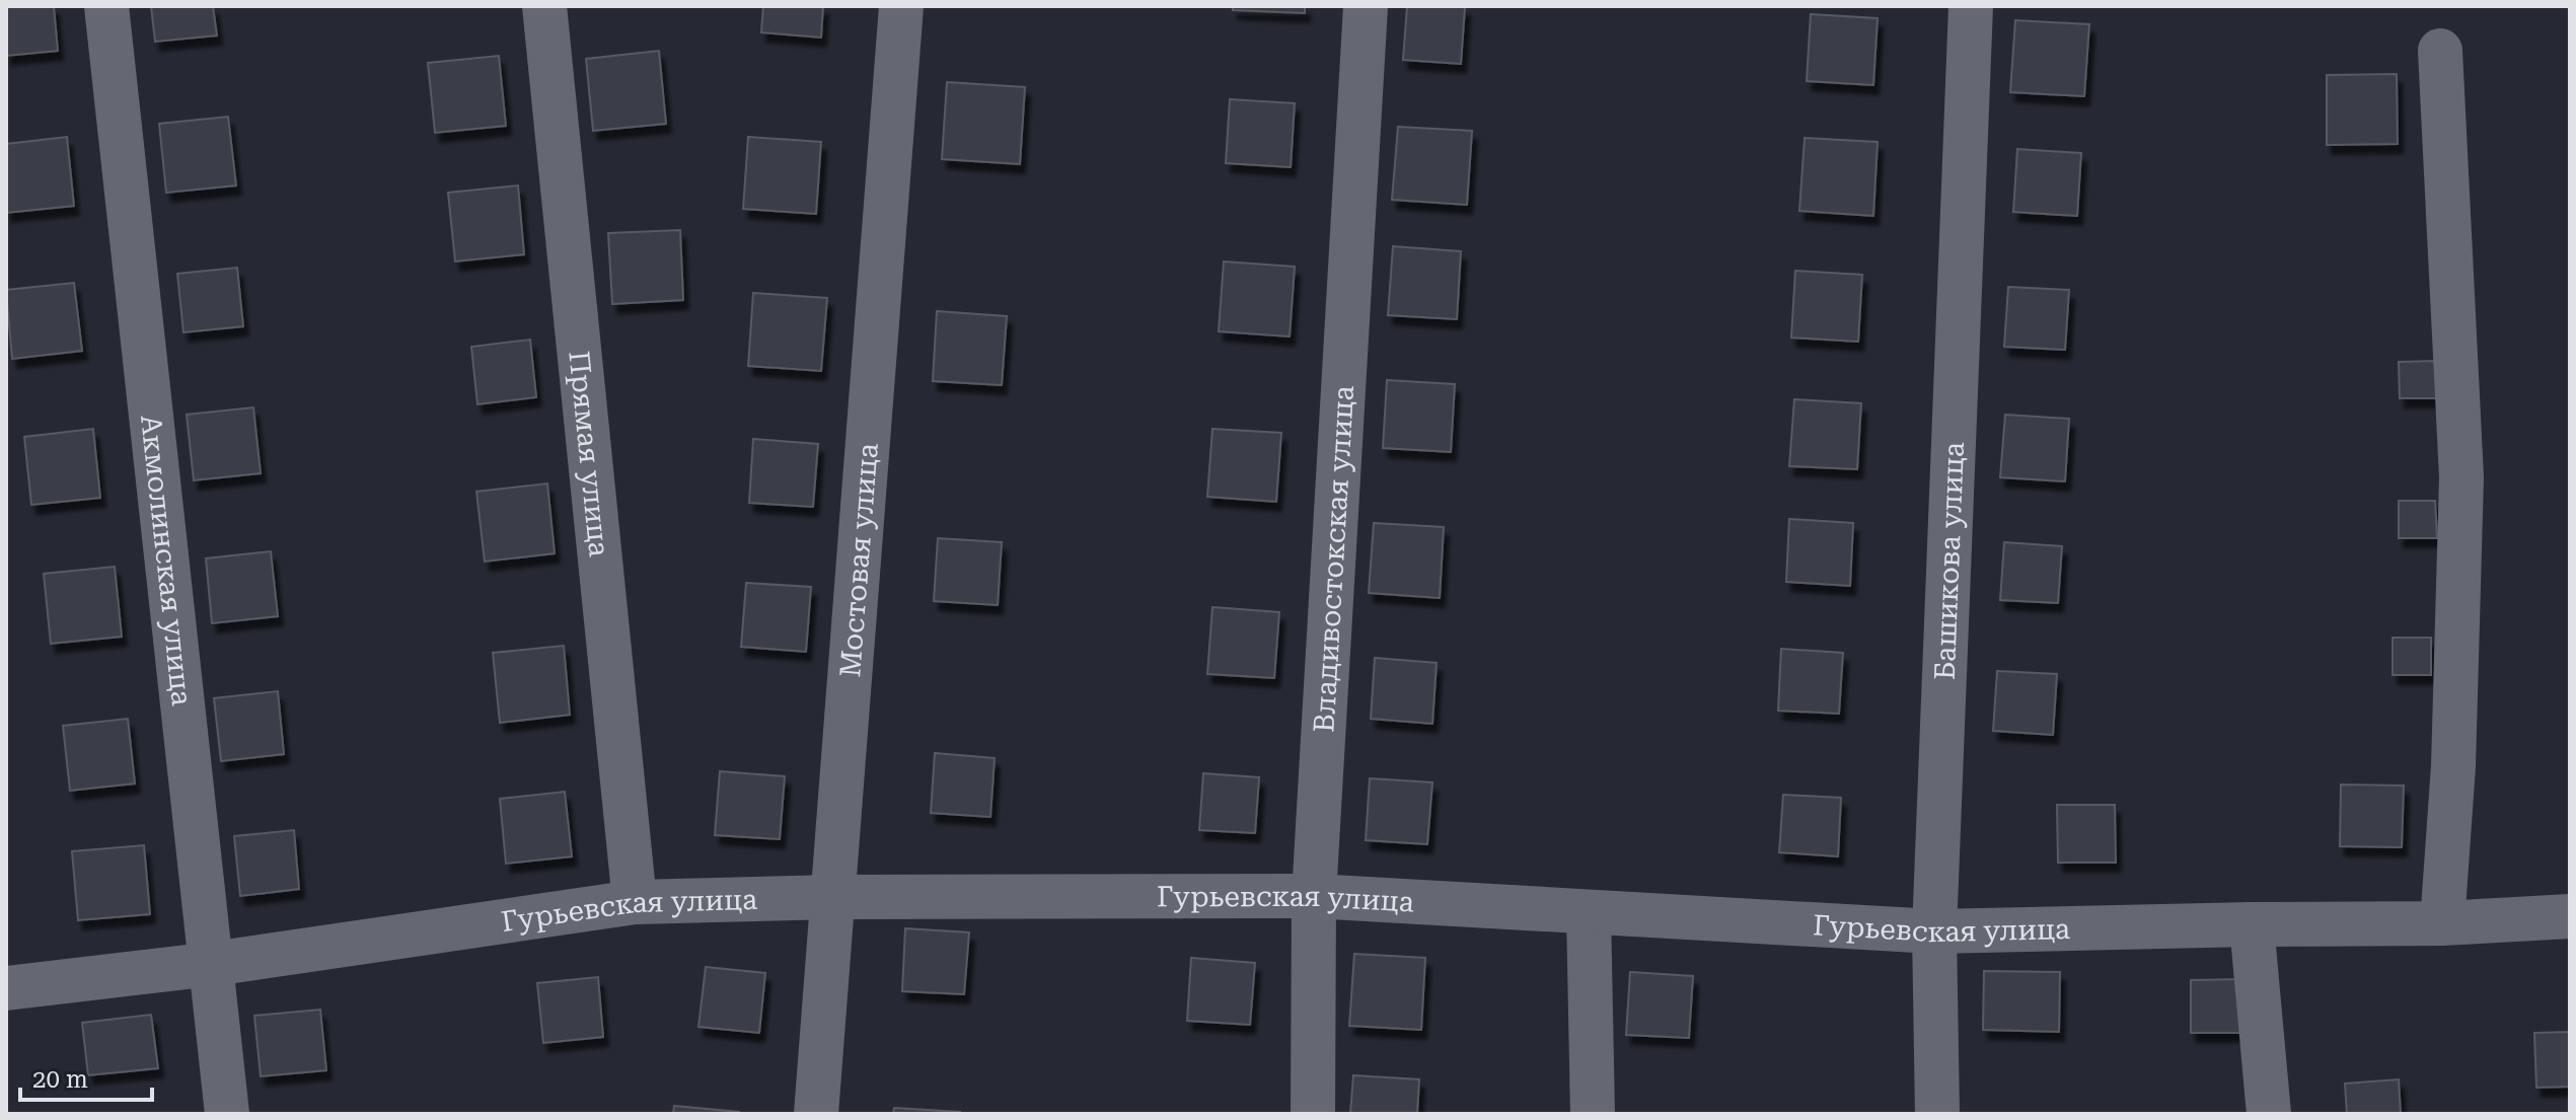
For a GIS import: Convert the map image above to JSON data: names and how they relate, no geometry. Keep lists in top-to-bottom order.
{
  "streets": {
    "street": [
      "Прямая улица",
      "Акмолинская улица",
      "Владивостокская улица",
      "Башикова улица",
      "Мостовая улица",
      "Гурьевская улица"
    ]
  },
  "crossings": [
    ["Прямая улица", "Гурьевская улица"],
    ["Акмолинская улица", "Гурьевская улица"],
    ["Владивостокская улица", "Гурьевская улица"],
    ["Башикова улица", "Гурьевская улица"],
    ["Мостовая улица", "Гурьевская улица"]
  ],
  "scale_bar": "20 m"
}
